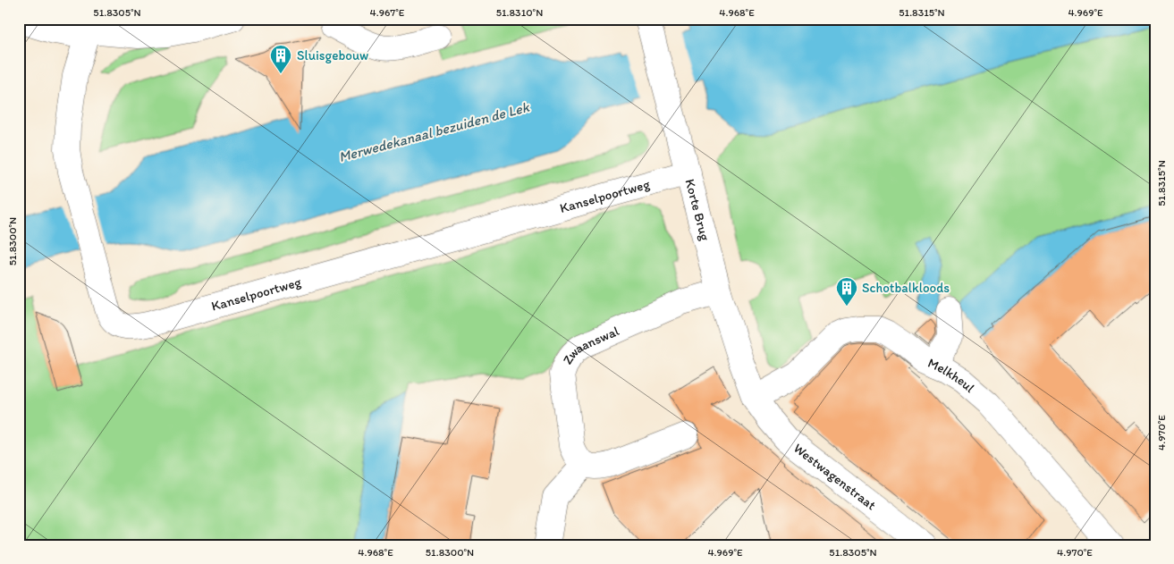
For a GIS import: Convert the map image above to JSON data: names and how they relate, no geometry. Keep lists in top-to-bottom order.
{
  "streets": {
    "street": [
      "Kanselpoortweg",
      "Korte Brug",
      "Zwaanswal",
      "Melkheul",
      "Westwagenstraat"
    ]
  },
  "crossings": [
    ["Kanselpoortweg", "Korte Brug"],
    ["Korte Brug", "Zwaanswal"],
    ["Korte Brug", "Melkheul"],
    ["Korte Brug", "Westwagenstraat"],
    ["Melkheul", "Westwagenstraat"]
  ],
  "water": ["Merwedekanaal bezuiden de Lek"],
  "places": {
    "building": ["Sluisgebouw", "Schotbalkloods"]
  },
  "coordinates": [
    "51.8305°N",
    "4.967°E",
    "51.8310°N",
    "4.968°E",
    "51.8315°N",
    "4.969°E",
    "51.8300°N",
    "4.970°E"
  ]
}
